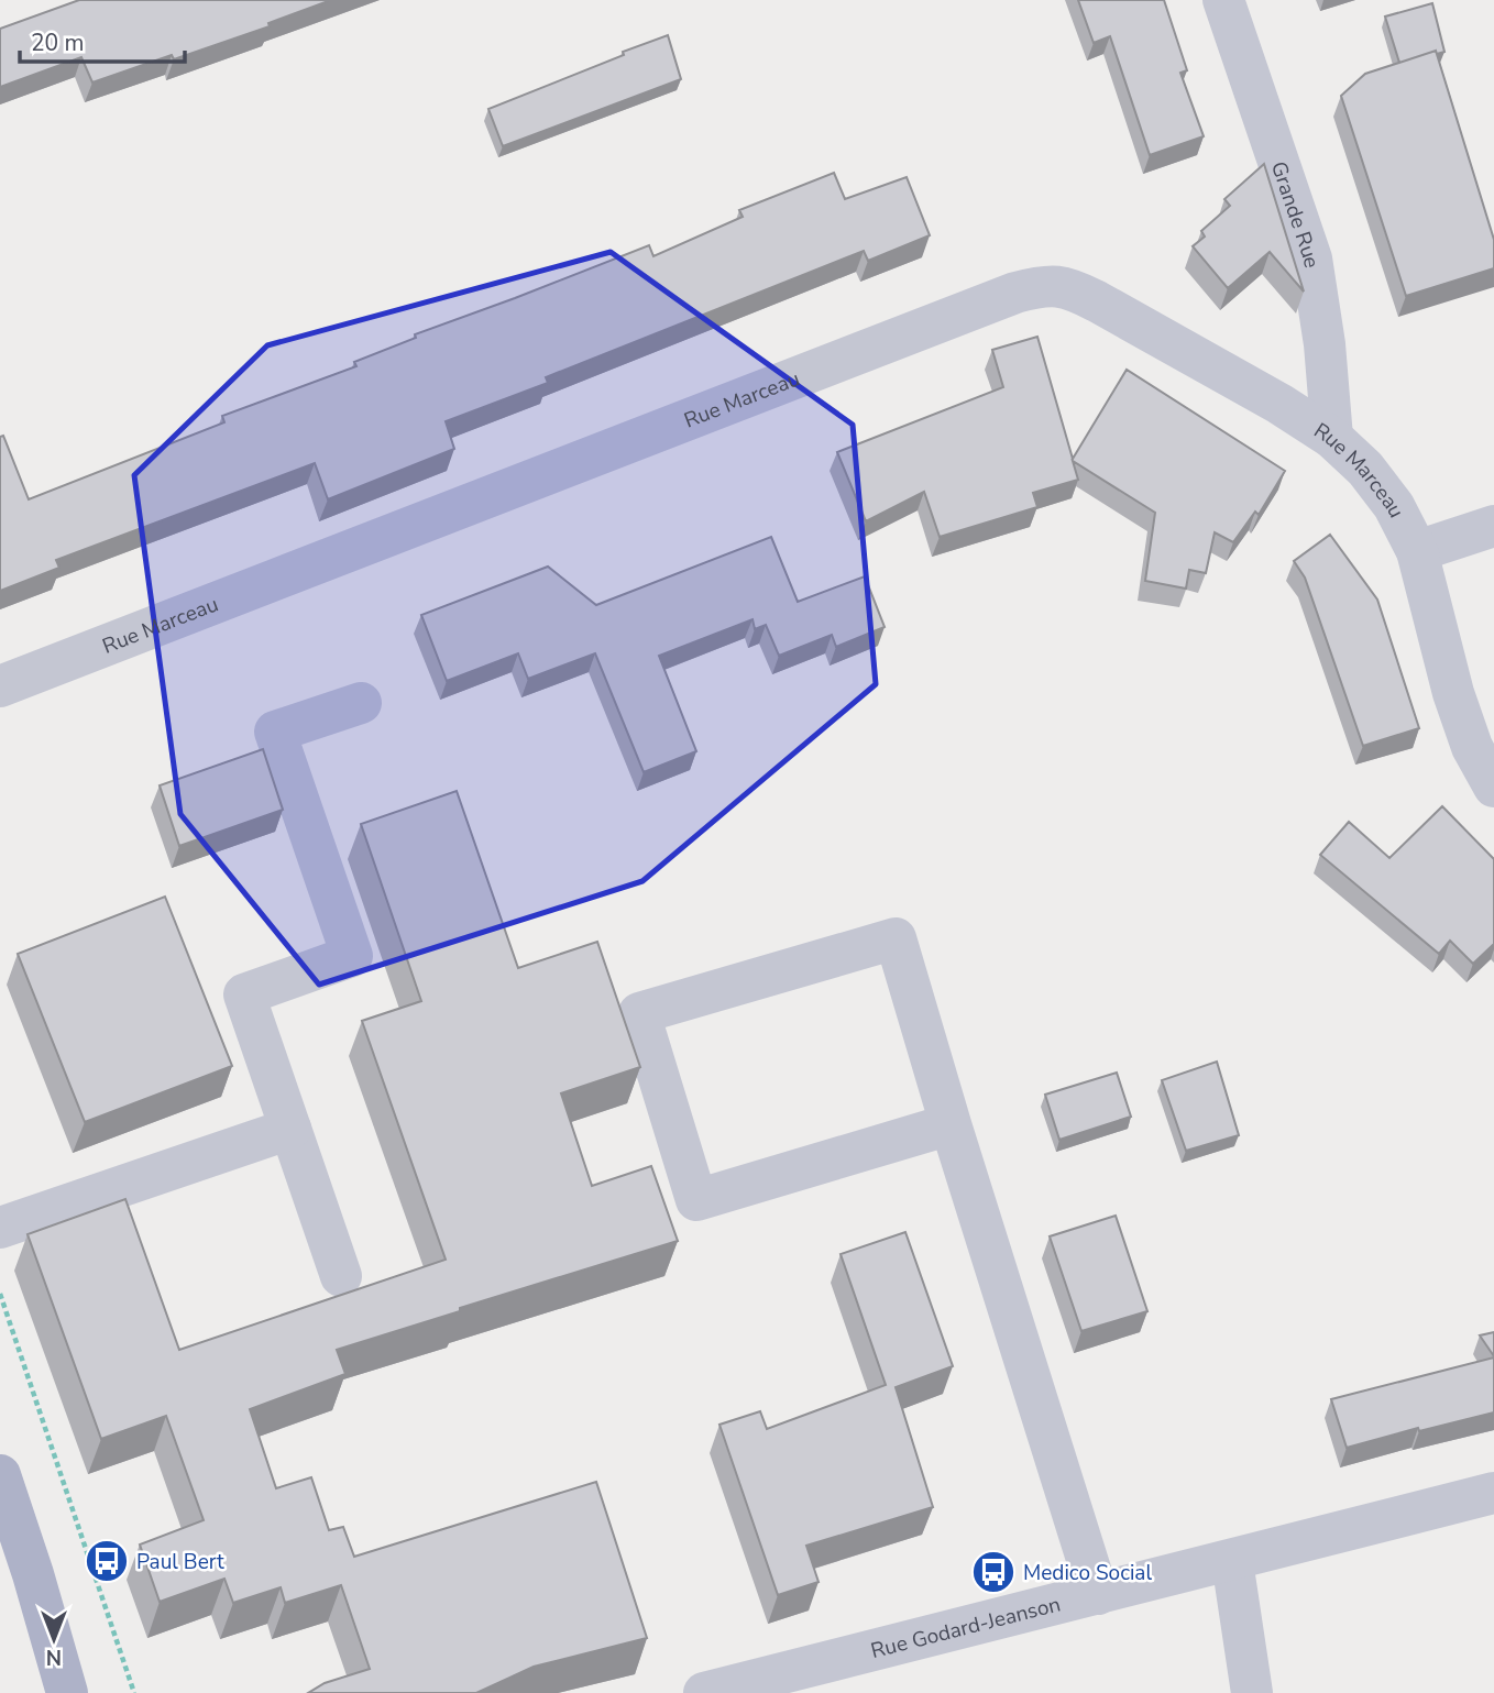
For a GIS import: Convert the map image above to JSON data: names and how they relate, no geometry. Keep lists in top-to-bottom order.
{
  "streets": {
    "street": ["Grande Rue", "Rue Marceau", "Rue Godard-Jeanson"]
  },
  "crossings": [
    ["Grande Rue", "Rue Marceau"]
  ],
  "places": {
    "bus stop": ["Paul Bert", "Medico Social"]
  },
  "scale_bar": "20 m",
  "north": "bottom"
}
